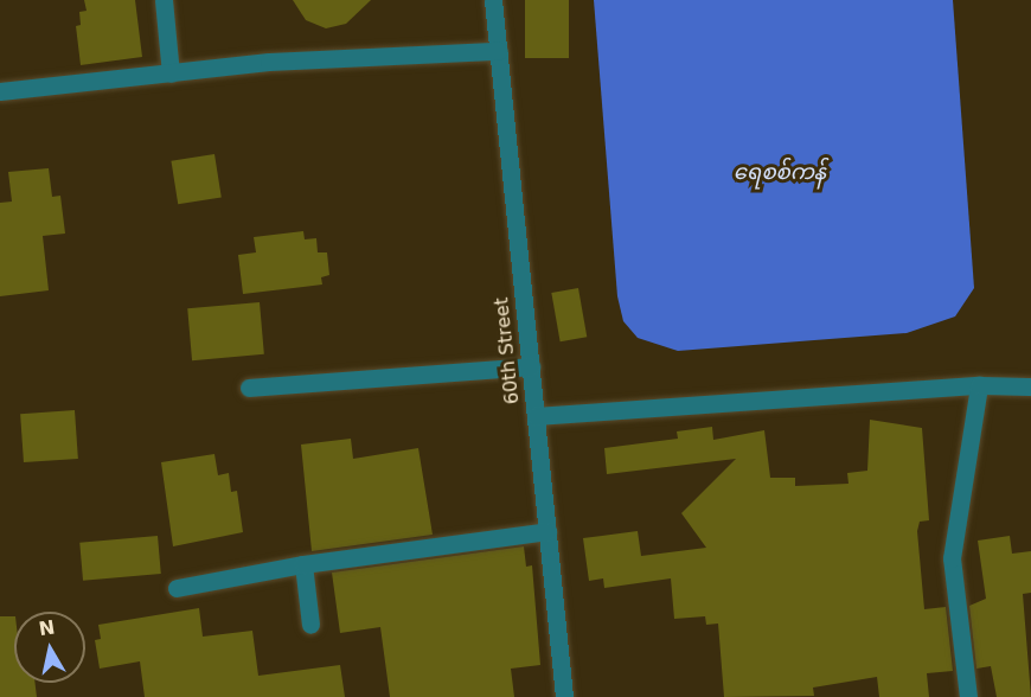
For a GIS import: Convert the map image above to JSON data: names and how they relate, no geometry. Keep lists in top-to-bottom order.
{
  "streets": {
    "street": ["60th Street"]
  },
  "water": ["ရေစစ်ကန်"],
  "north": "top"
}
